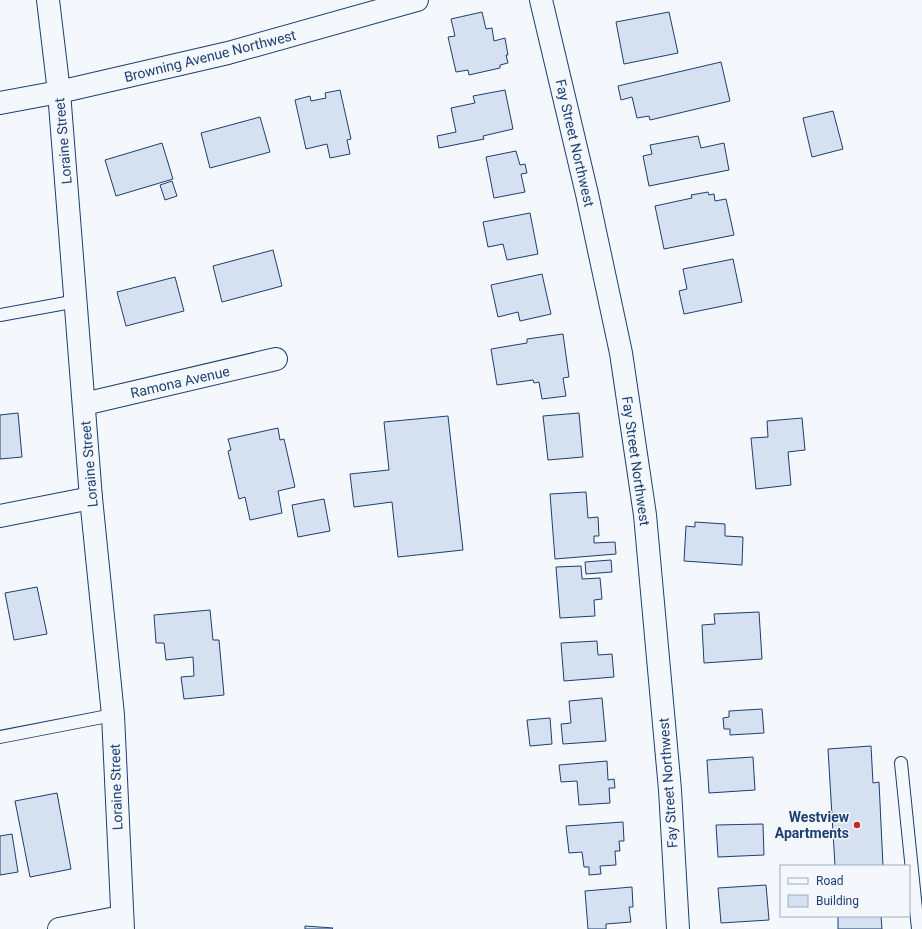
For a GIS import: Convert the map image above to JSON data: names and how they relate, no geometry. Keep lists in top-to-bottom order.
{
  "streets": {
    "street": [
      "Browning Avenue Northwest",
      "Loraine Street",
      "Fay Street Northwest",
      "Ramona Avenue"
    ]
  },
  "crossings": [
    ["Browning Avenue Northwest", "Loraine Street"],
    ["Loraine Street", "Ramona Avenue"]
  ],
  "places": ["Westview Apartments"],
  "legend": ["Road", "Building"]
}
